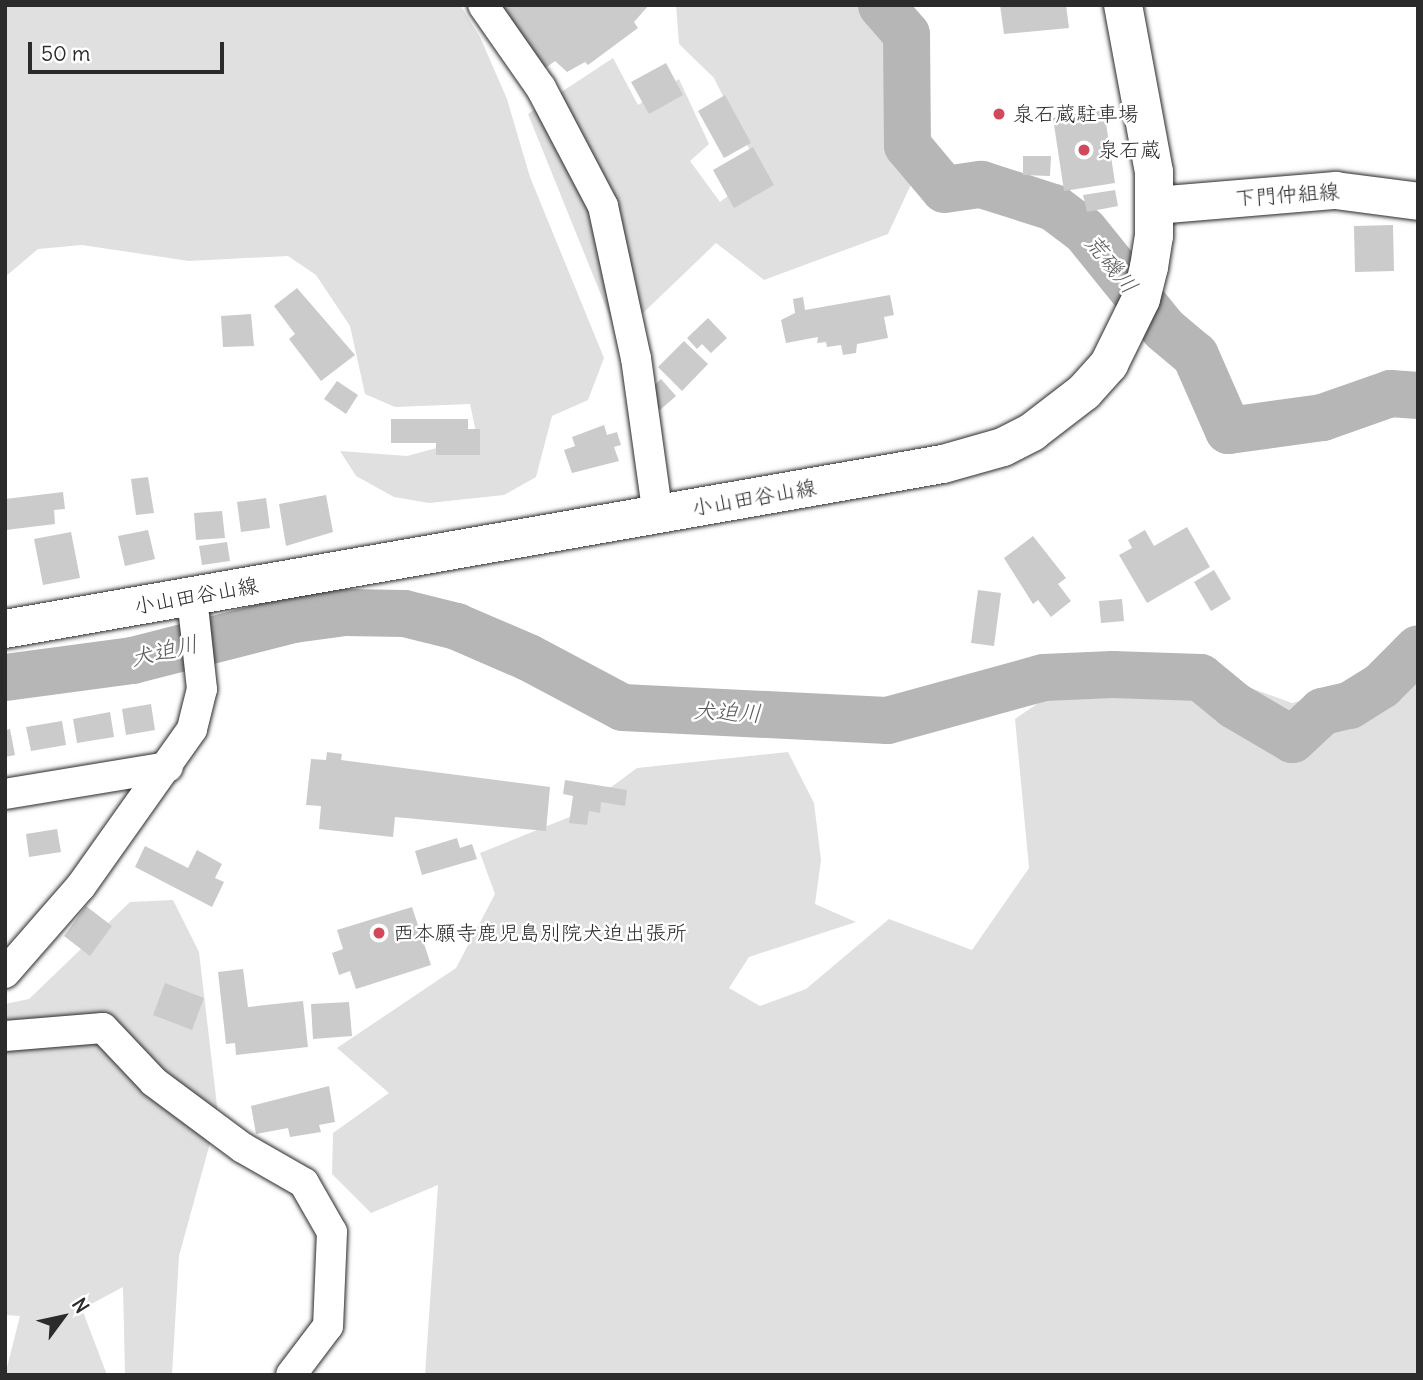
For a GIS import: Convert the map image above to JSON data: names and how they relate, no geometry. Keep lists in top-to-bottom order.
{
  "streets": {
    "main road": ["小山田谷山線"],
    "street": ["下門仲組線"]
  },
  "crossings": [
    ["下門仲組線", "小山田谷山線"]
  ],
  "water": ["荒磯川", "犬迫川"],
  "places": ["泉石蔵駐車場", "泉石蔵", "西本願寺鹿児島別院犬迫出張所"],
  "scale_bar": "50 m",
  "north": "top right"
}
